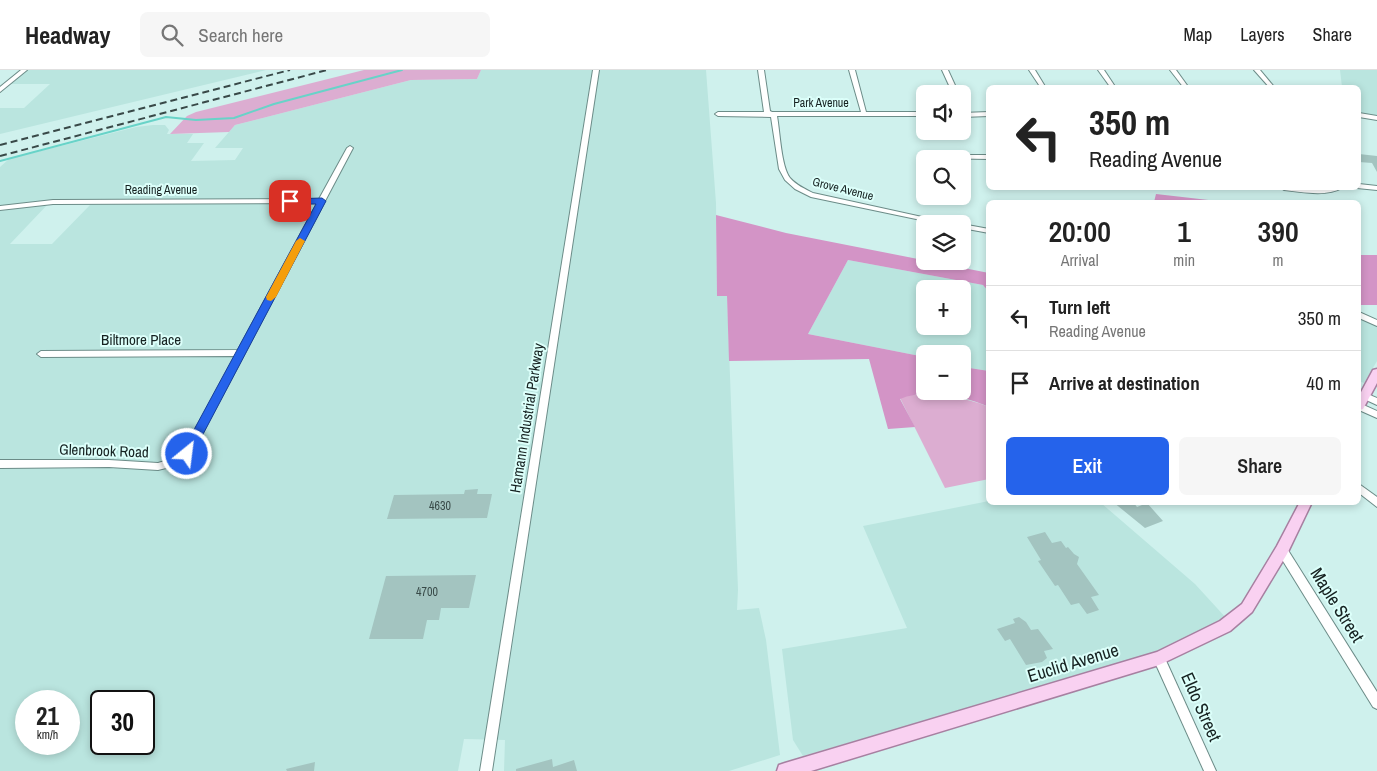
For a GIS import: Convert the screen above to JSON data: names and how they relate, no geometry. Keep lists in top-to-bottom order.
{
  "streets": {
    "main road": ["Euclid Avenue"],
    "street": [
      "Park Avenue",
      "Grove Avenue",
      "Reading Avenue",
      "Biltmore Place",
      "Hamann Industrial Parkway",
      "Glenbrook Road",
      "Maple Street",
      "Eldo Street"
    ]
  },
  "crossings": [
    ["Park Avenue", "Grove Avenue"],
    ["Reading Avenue", "Glenbrook Road"],
    ["Biltmore Place", "Glenbrook Road"],
    ["Maple Street", "Euclid Avenue"],
    ["Euclid Avenue", "Eldo Street"]
  ],
  "house_numbers": ["4630", "4700"],
  "page": {
    "header": "Headway",
    "search": "Search here",
    "nav": ["Map", "Layers", "Share"],
    "map_buttons": ["+", "−"],
    "turn": ["350 m", "Reading Avenue"],
    "eta": [
      "20:00",
      "Arrival",
      "1",
      "min",
      "390",
      "m"
    ],
    "list": [
      {
        "name": "Turn left",
        "note": "Reading Avenue",
        "value": "350 m"
      },
      {
        "name": "Arrive at destination",
        "value": "40 m"
      }
    ],
    "buttons": ["Exit", "Share"],
    "speed": "21 km/h",
    "limit": "30"
  }
}
